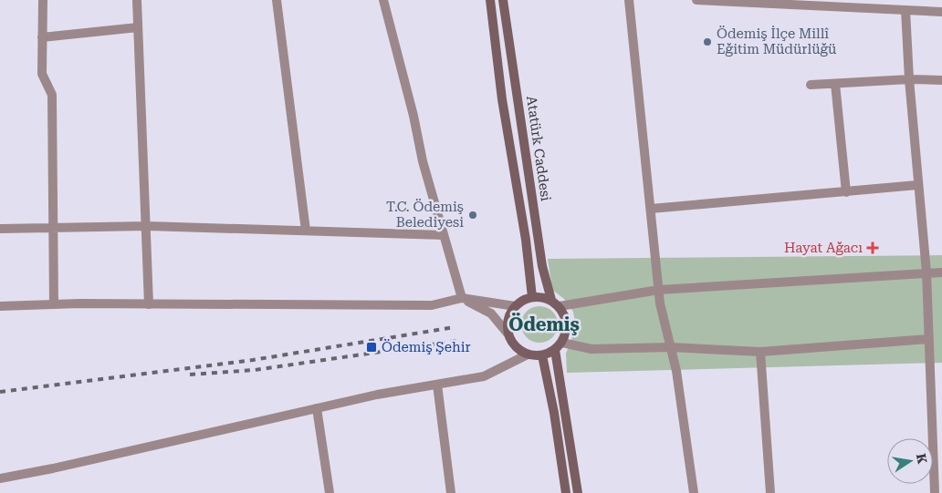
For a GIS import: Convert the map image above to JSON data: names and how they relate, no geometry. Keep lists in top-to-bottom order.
{
  "streets": {
    "main road": ["Atatürk Caddesi"]
  },
  "districts": ["Ödemiş"],
  "places": {
    "other": ["Ödemiş İlçe Millî Eğitim Müdürlüğü", "T.C. Ödemiş Belediyesi"],
    "health": ["Hayat Ağacı"],
    "transit": ["Ödemiş Şehir"]
  },
  "north": "right"
}
